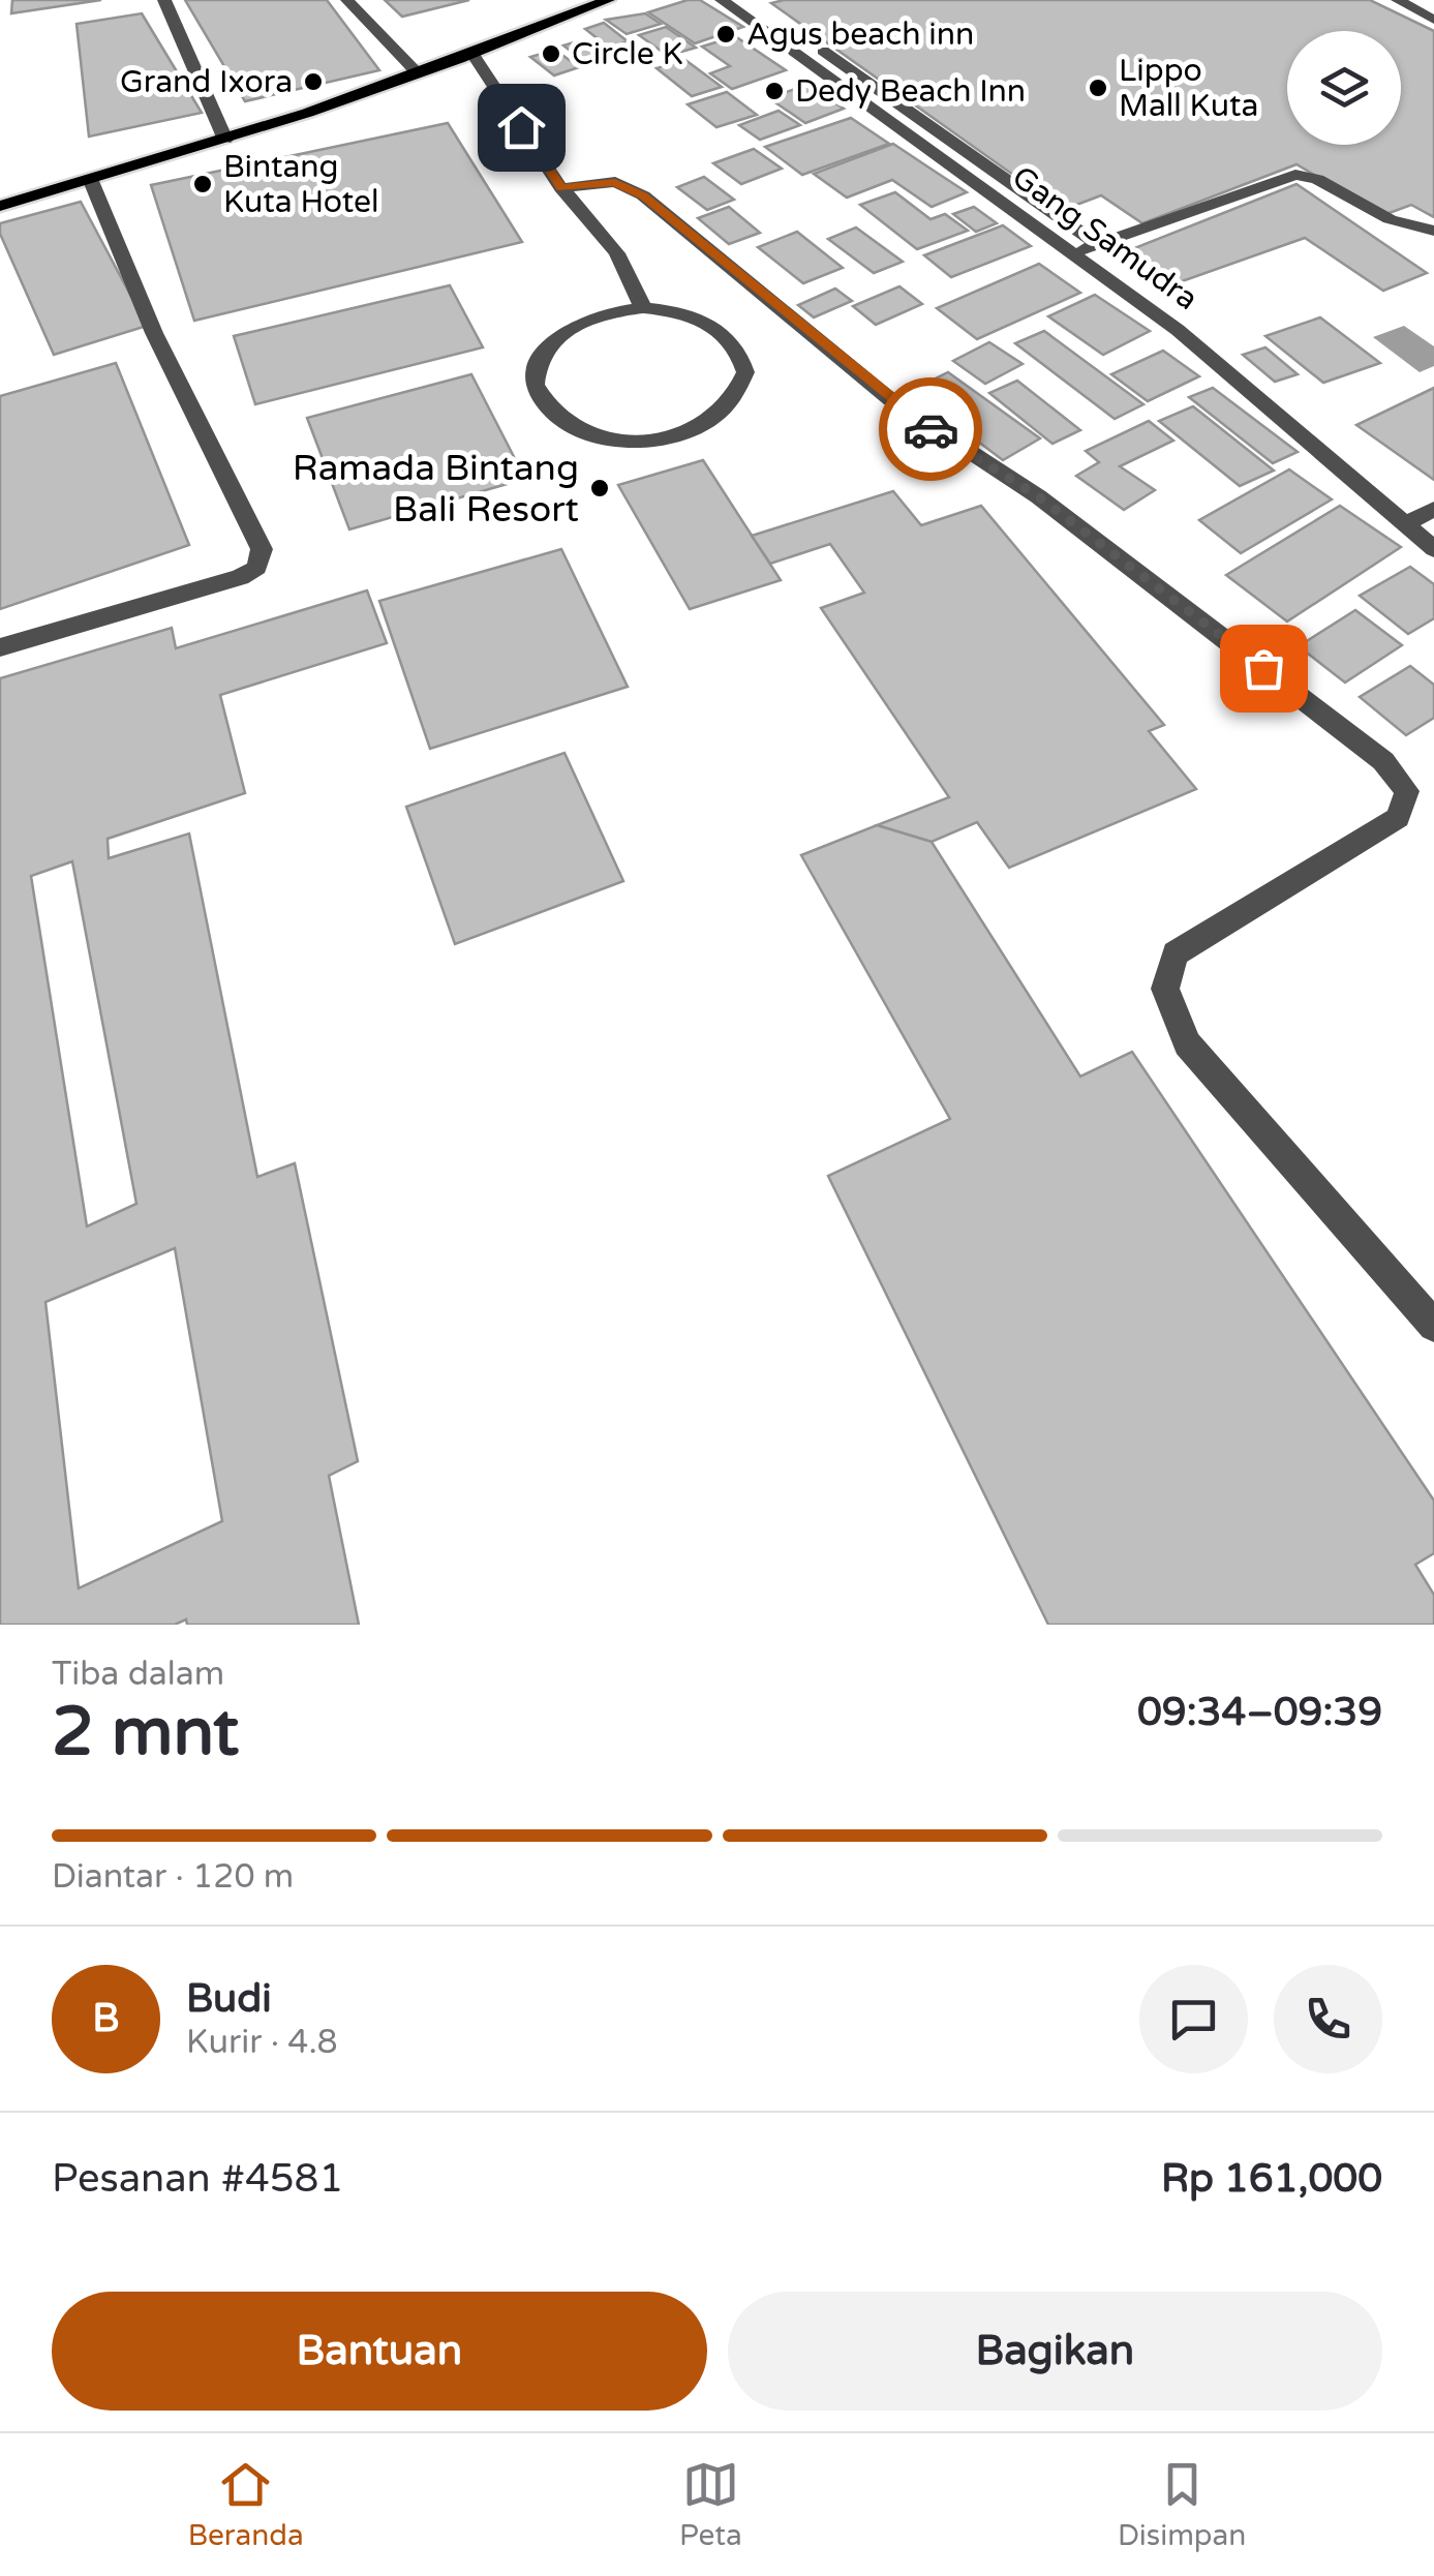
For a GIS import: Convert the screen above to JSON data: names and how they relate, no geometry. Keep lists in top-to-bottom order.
{
  "streets": {
    "street": ["Gang Samudra"]
  },
  "places": [
    "Agus beach inn",
    "Circle K",
    "Grand Ixora",
    "Lippo Mall Kuta",
    "Dedy Beach Inn",
    "Bintang Kuta Hotel",
    "Ramada Bintang Bali Resort"
  ],
  "page": {
    "heading": ["2 mnt", "Tiba dalam", "09:34–09:39"],
    "panel": [
      "Budi",
      "Kurir · 4.8",
      "Pesanan #4581",
      "Rp 161,000"
    ],
    "bar": "Diantar · 120 m",
    "round": "B",
    "buttons": ["Bantuan", "Bagikan"],
    "tabs": ["Beranda", "Peta", "Disimpan"]
  }
}
